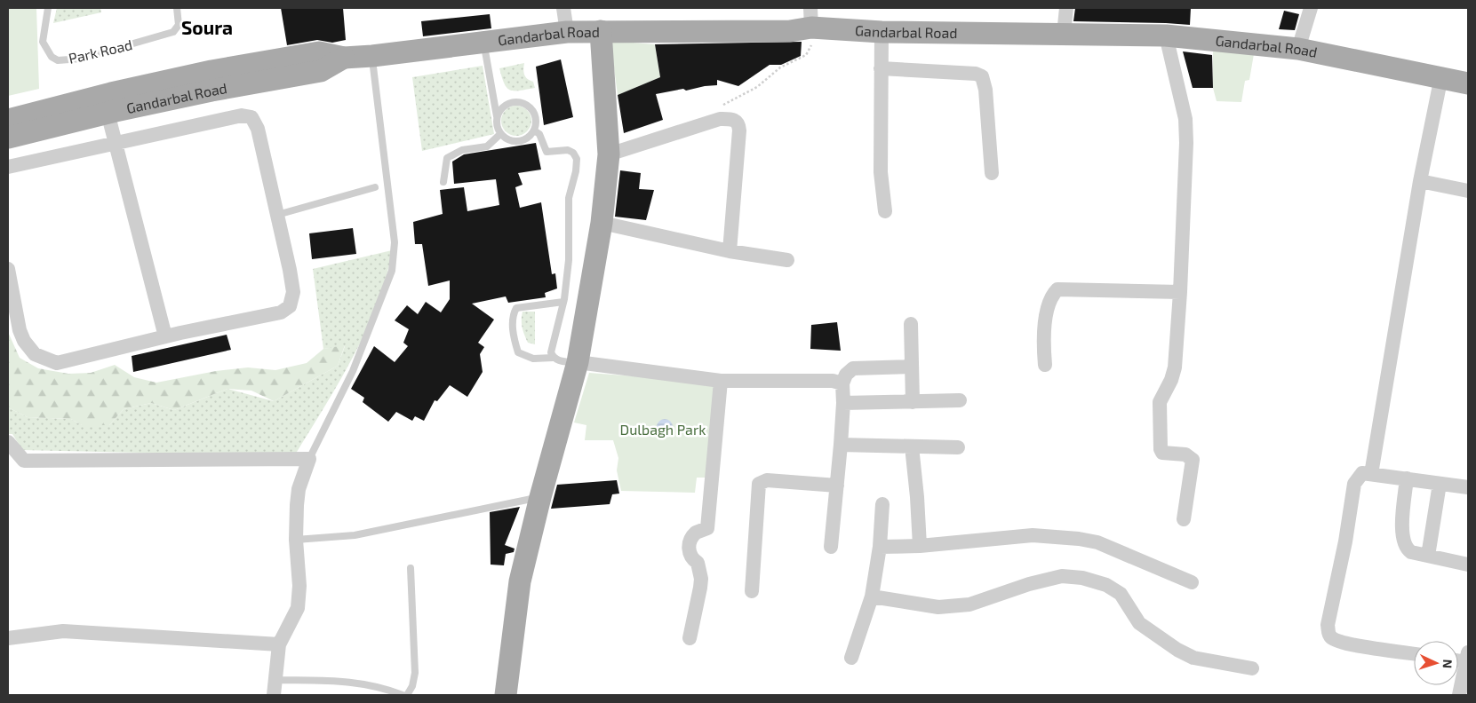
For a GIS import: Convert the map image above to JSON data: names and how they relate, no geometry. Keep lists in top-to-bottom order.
{
  "streets": {
    "main road": ["Gandarbal Road"],
    "lane": ["Park Road"]
  },
  "districts": ["Soura"],
  "parks": ["Dulbagh Park"],
  "north": "right"
}
